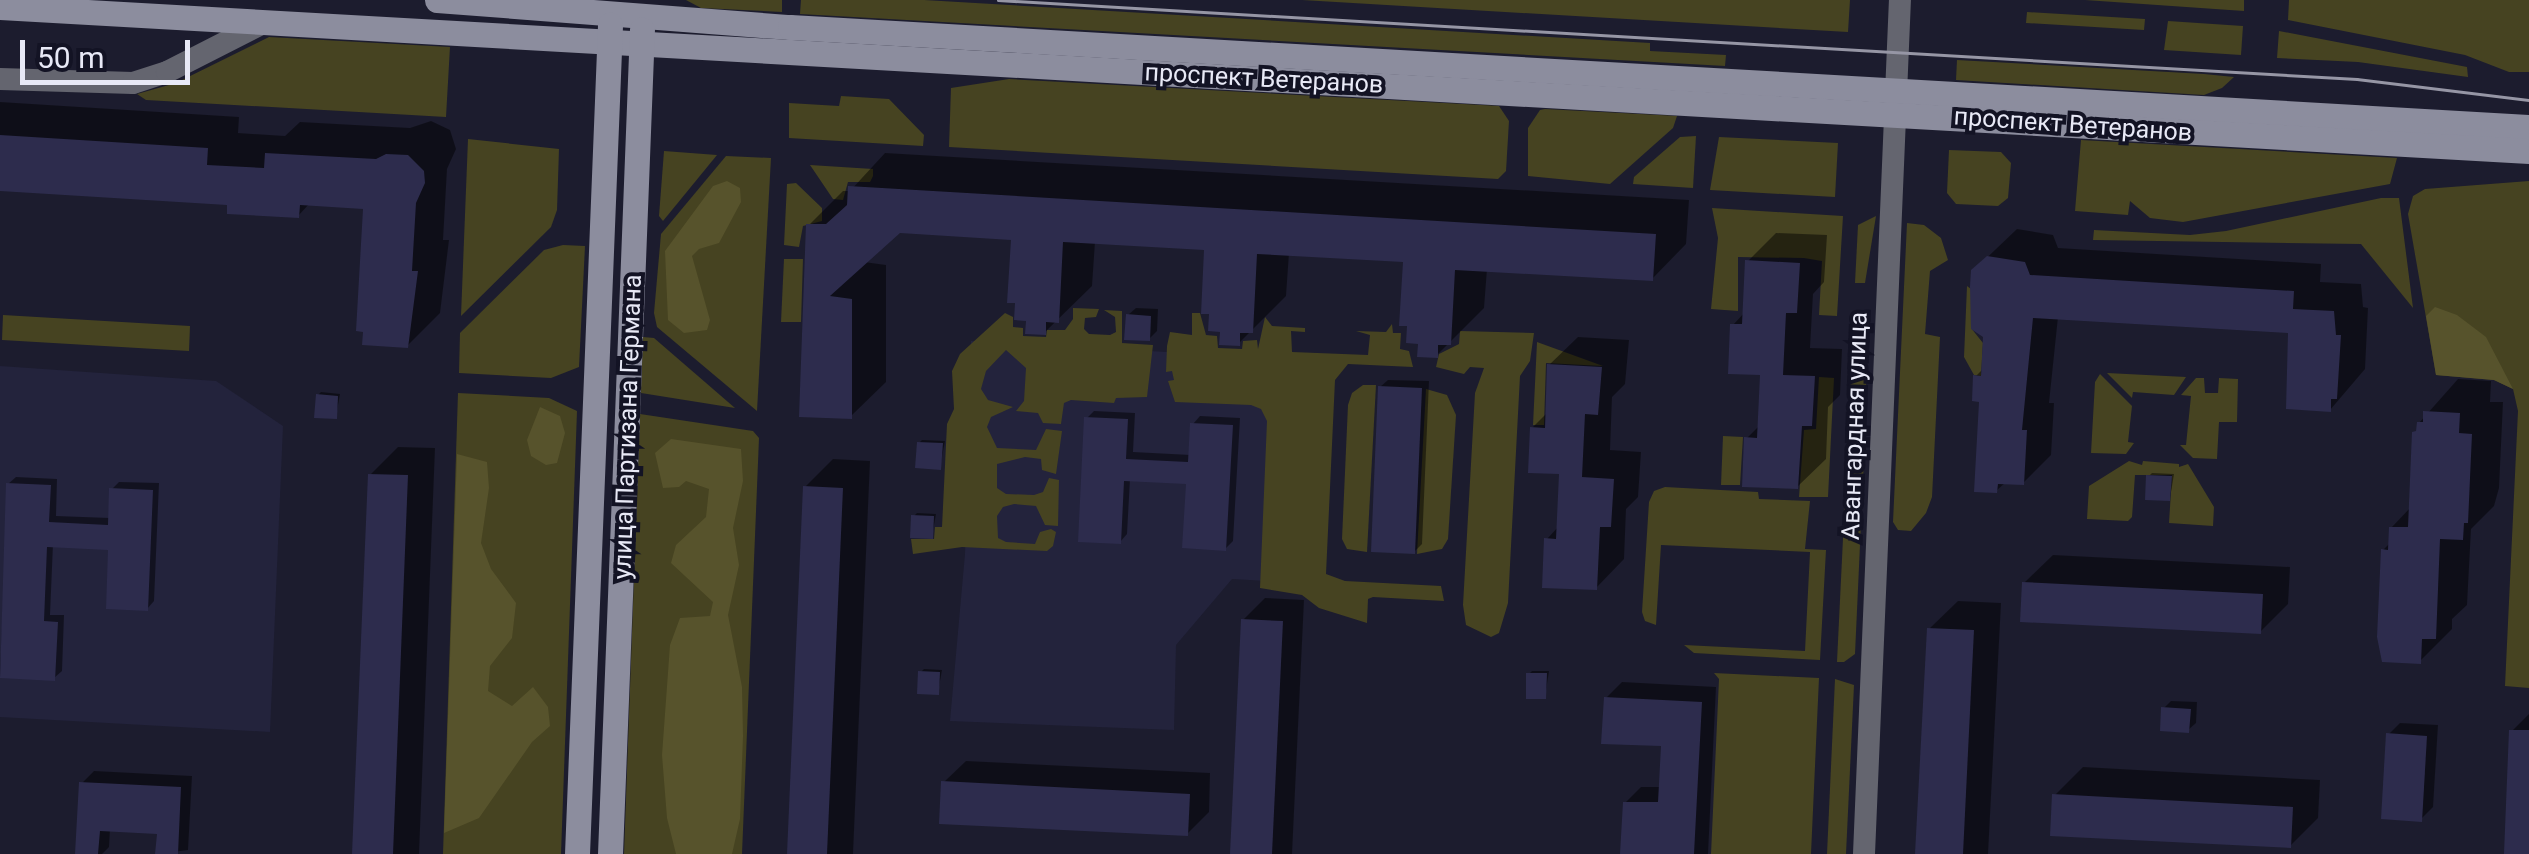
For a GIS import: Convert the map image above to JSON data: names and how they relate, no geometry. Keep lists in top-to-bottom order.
{
  "streets": {
    "main road": ["проспект Ветеранов", "улица Партизана Германа"],
    "street": ["Авангардная улица"]
  },
  "crossings": [
    ["проспект Ветеранов", "Авангардная улица"],
    ["проспект Ветеранов", "улица Партизана Германа"]
  ],
  "scale_bar": "50 m"
}
